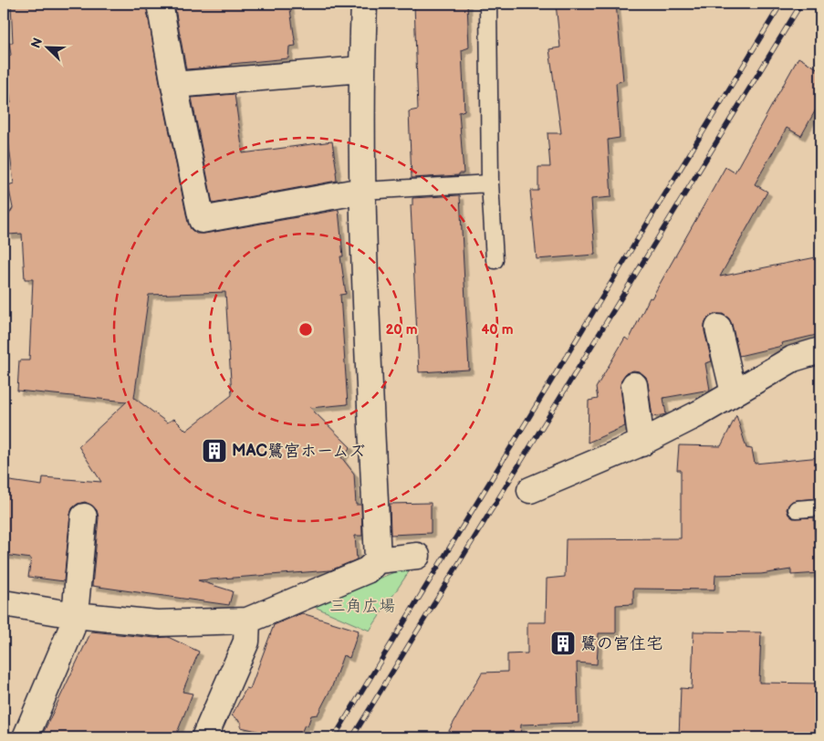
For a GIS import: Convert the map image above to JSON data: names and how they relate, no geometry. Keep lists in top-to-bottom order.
{
  "parks": ["三角広場"],
  "places": {
    "building": ["MAC鷺宮ホームズ", "鷺の宮住宅"]
  },
  "north": "top left",
  "rings": ["20 m", "40 m"]
}
